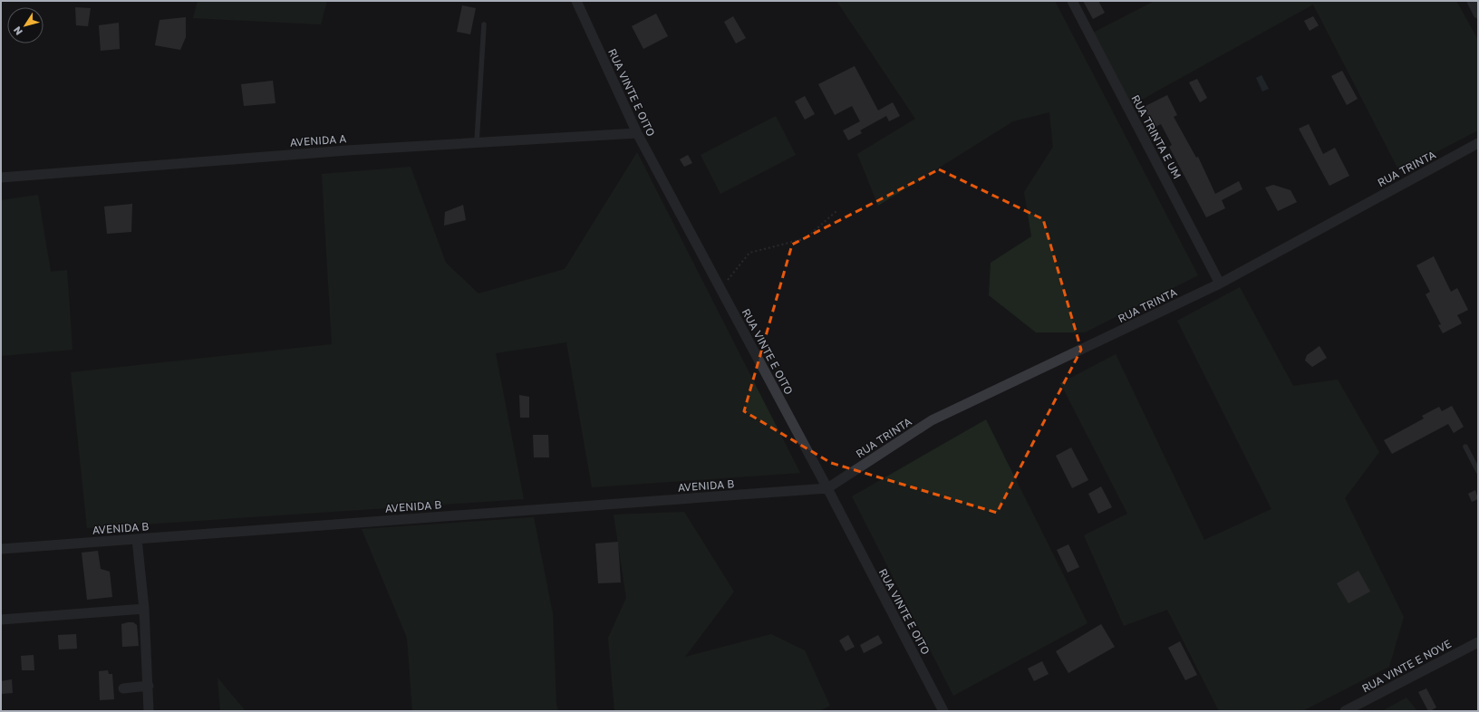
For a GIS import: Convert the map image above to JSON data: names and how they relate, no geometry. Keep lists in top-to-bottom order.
{
  "streets": {
    "street": [
      "RUA VINTE E OITO",
      "RUA TRINTA E UM",
      "AVENIDA A",
      "RUA TRINTA",
      "AVENIDA B",
      "RUA VINTE E NOVE"
    ]
  },
  "crossings": [
    ["RUA VINTE E OITO", "AVENIDA A"],
    ["RUA VINTE E OITO", "RUA TRINTA"],
    ["RUA VINTE E OITO", "AVENIDA B"],
    ["RUA TRINTA E UM", "RUA TRINTA"],
    ["RUA TRINTA", "AVENIDA B"]
  ],
  "north": "bottom left"
}
